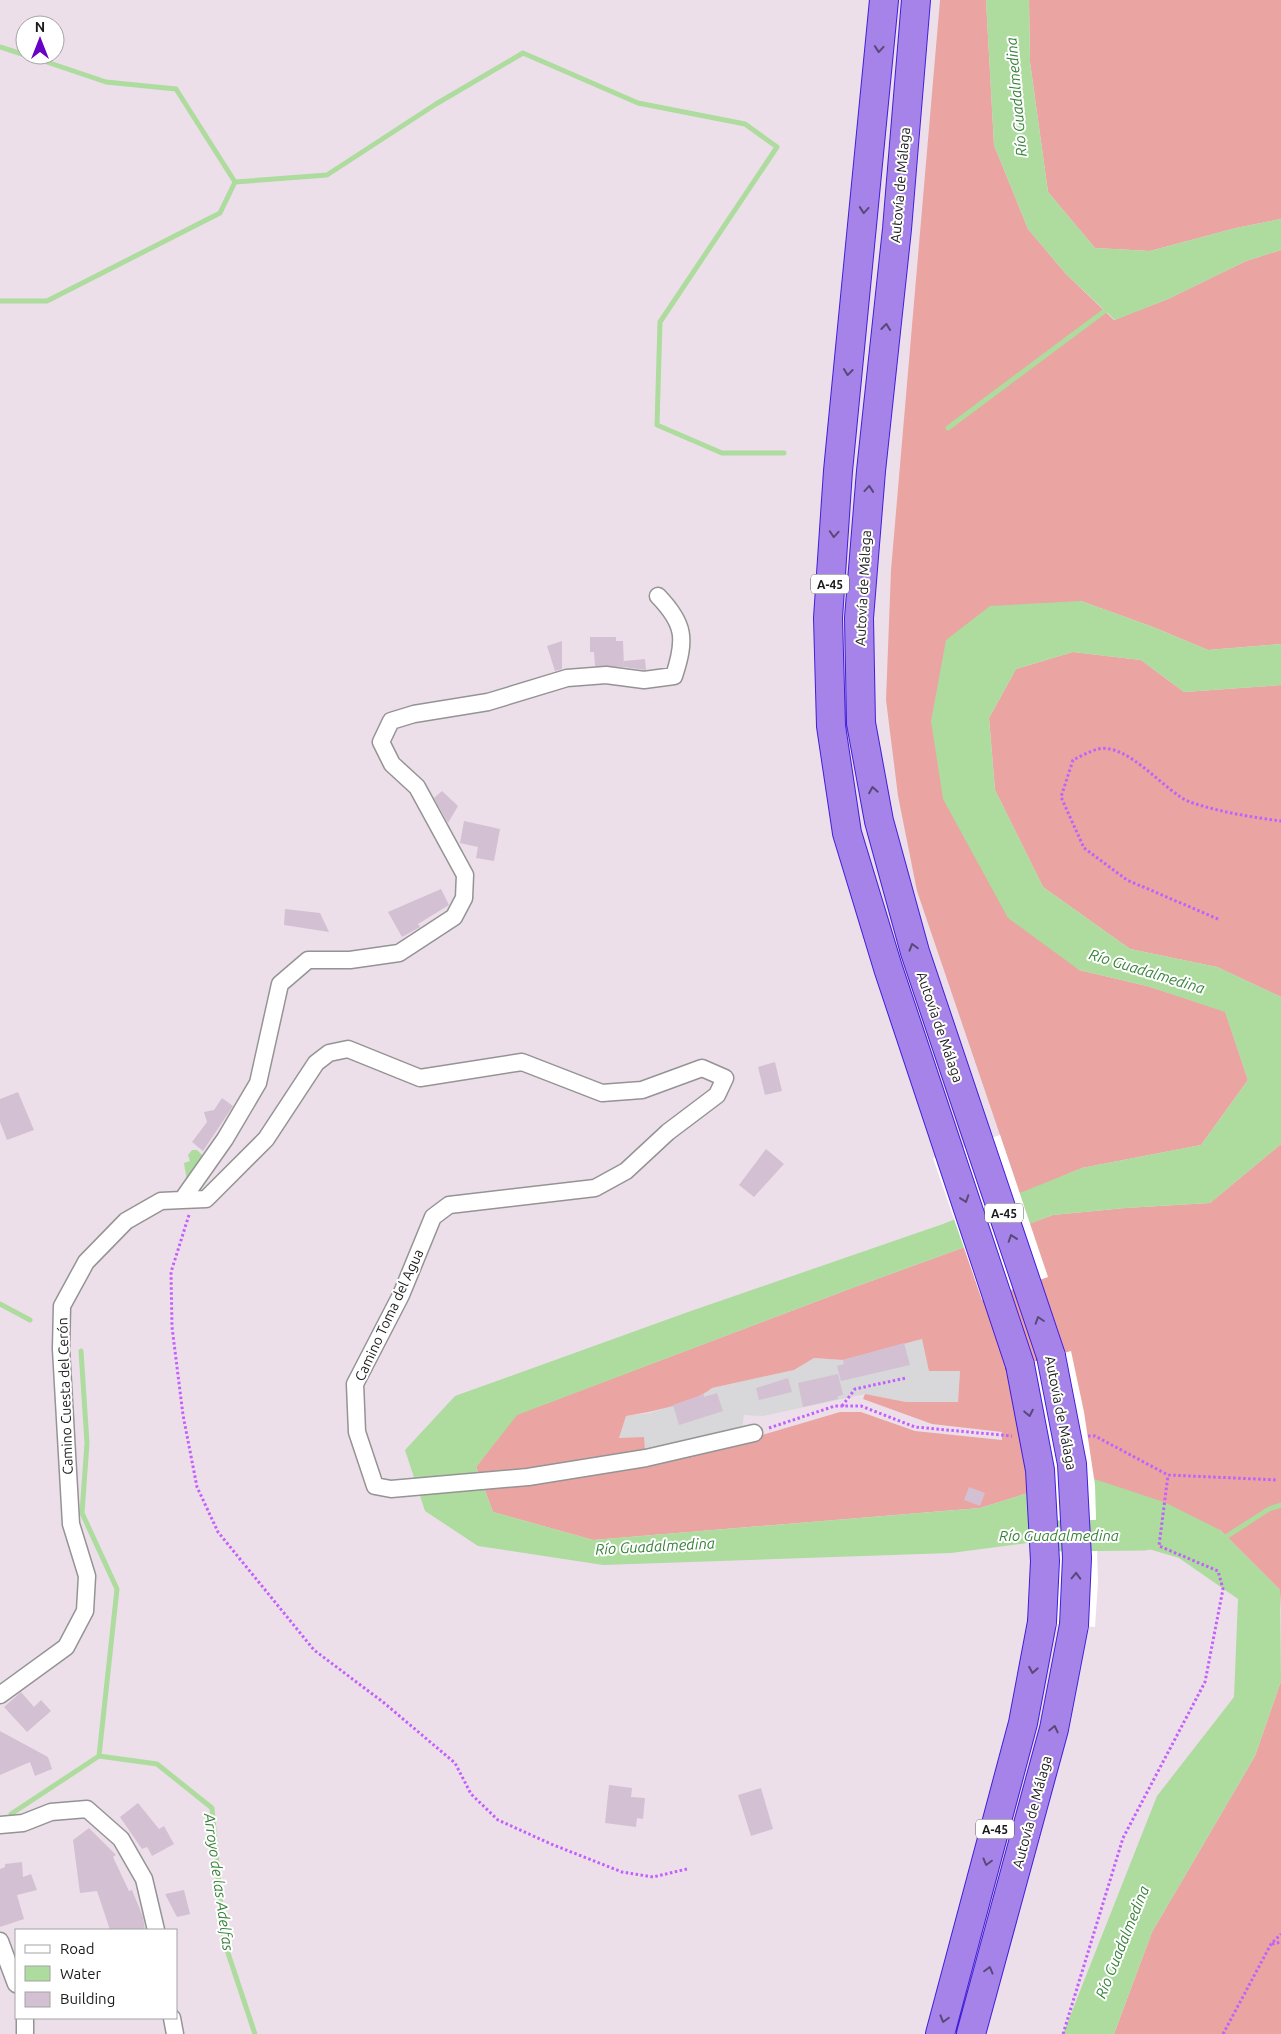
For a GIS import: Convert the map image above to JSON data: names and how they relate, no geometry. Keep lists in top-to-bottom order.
{
  "streets": {
    "highway": ["Autovía de Málaga", "A-45"],
    "street": ["Camino Toma del Agua", "Camino Cuesta del Cerón"]
  },
  "crossings": [
    ["Camino Toma del Agua", "Camino Cuesta del Cerón"]
  ],
  "water": ["Río Guadalmedina", "Arroyo de las Adelfas"],
  "legend": ["Road", "Water", "Building"],
  "north": "top"
}
